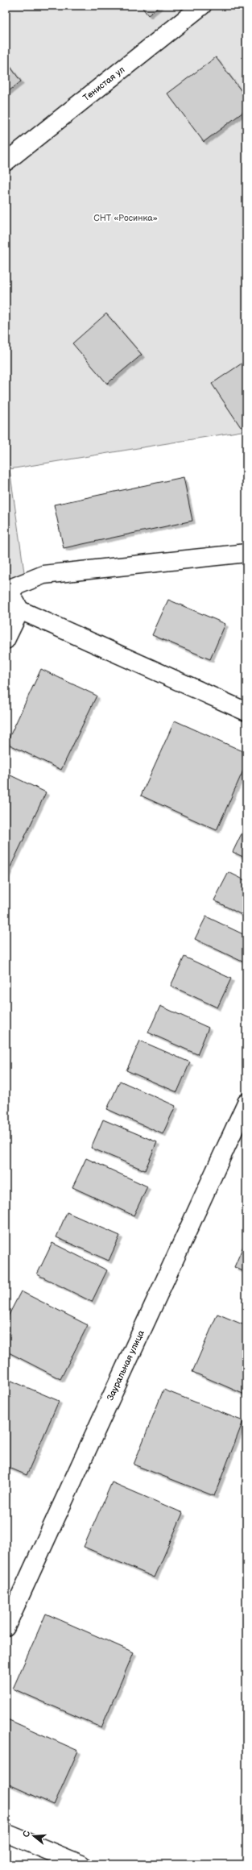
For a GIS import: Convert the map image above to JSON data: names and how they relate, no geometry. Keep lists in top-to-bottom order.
{
  "streets": {
    "street": ["Тенистая ул", "Зауральная улица"]
  },
  "parks": ["СНТ «Росинка»"],
  "north": "left"
}
